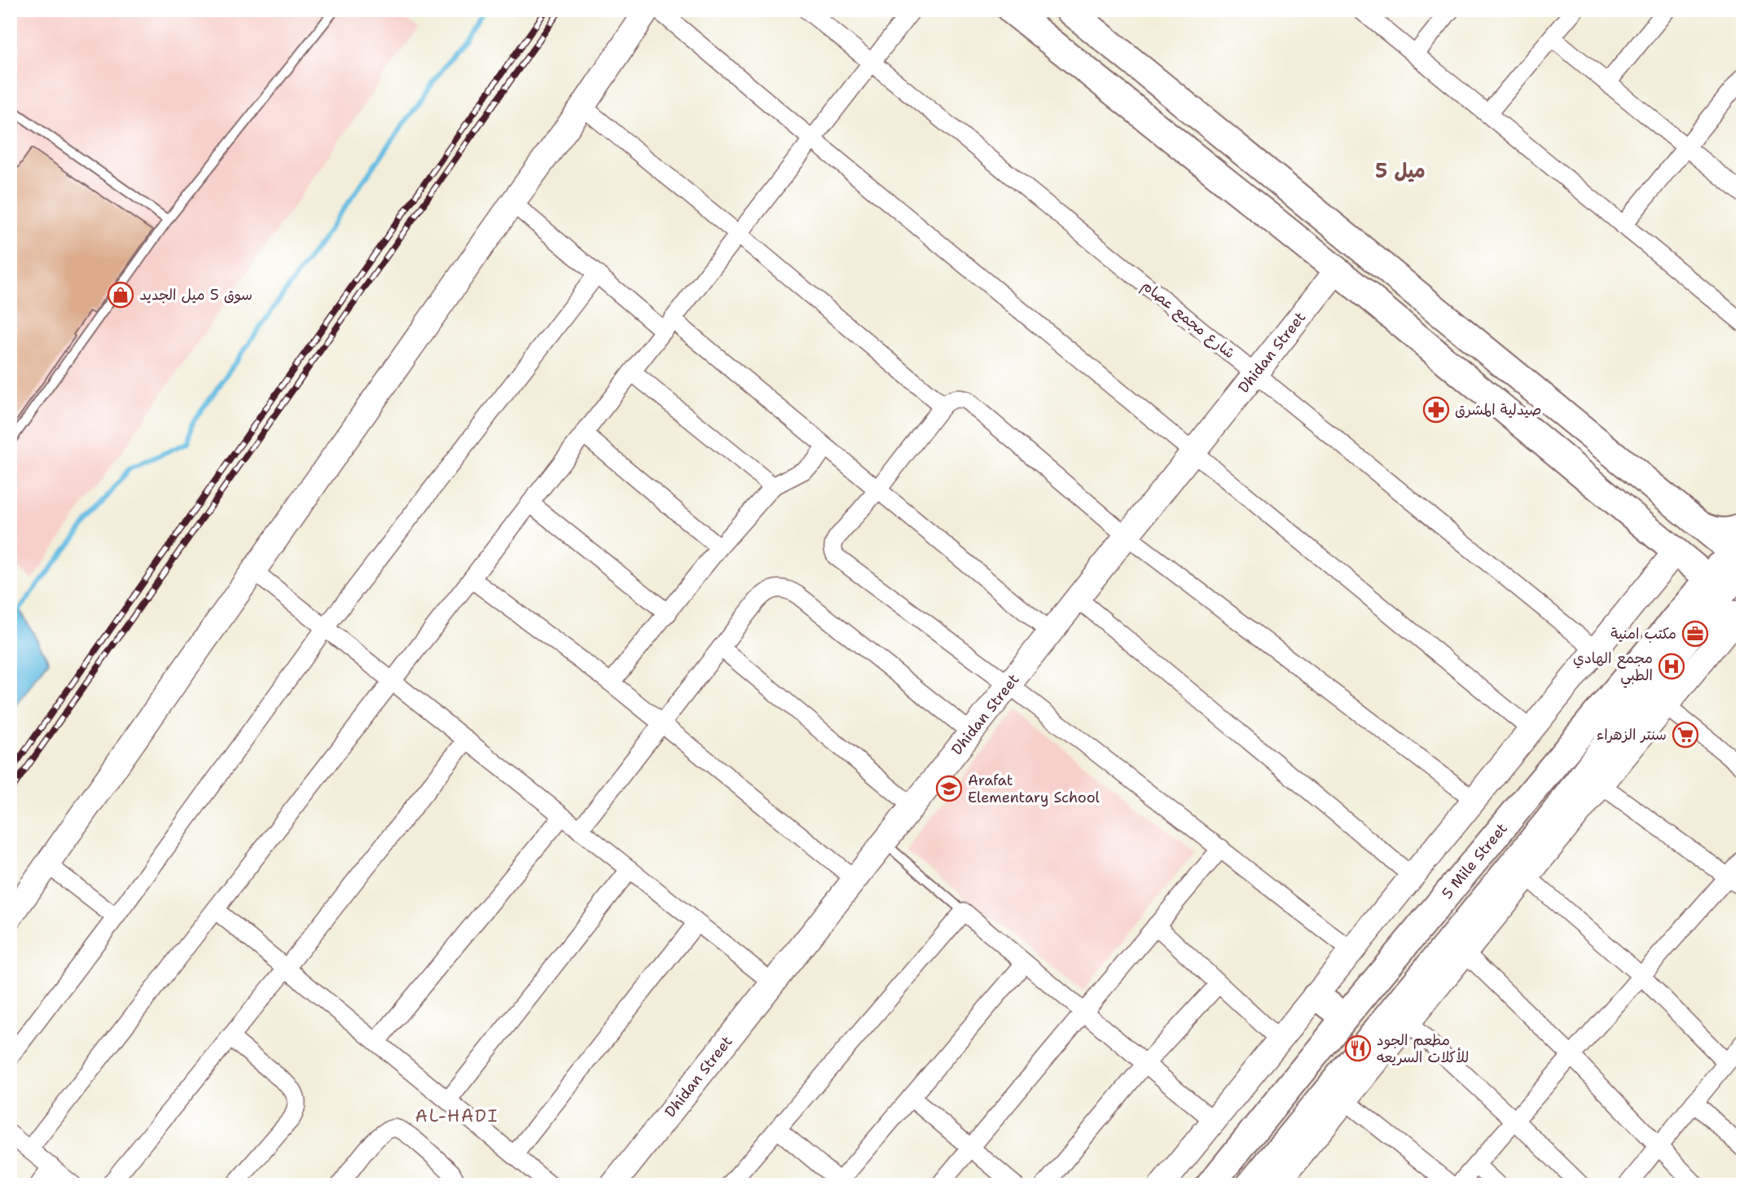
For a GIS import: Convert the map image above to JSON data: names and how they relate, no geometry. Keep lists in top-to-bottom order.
{
  "streets": {
    "main road": ["5 Mile Street"],
    "street": ["شارع مجمع عصام", "Dhidan Street"]
  },
  "crossings": [
    ["شارع مجمع عصام", "Dhidan Street"]
  ],
  "districts": ["5 ميل", "AL-HADI"],
  "places": {
    "shop": ["سوق 5 ميل الجديد"],
    "pharmacy": ["صيدلية المشرق"],
    "office": ["مكتب امنية"],
    "hospital": ["مجمع الهادي الطبي"],
    "supermarket": ["سنتر الزهراء"],
    "school or university": ["Arafat Elementary School"],
    "restaurant": ["مطعم الجود للأكلات السريعه"]
  }
}
